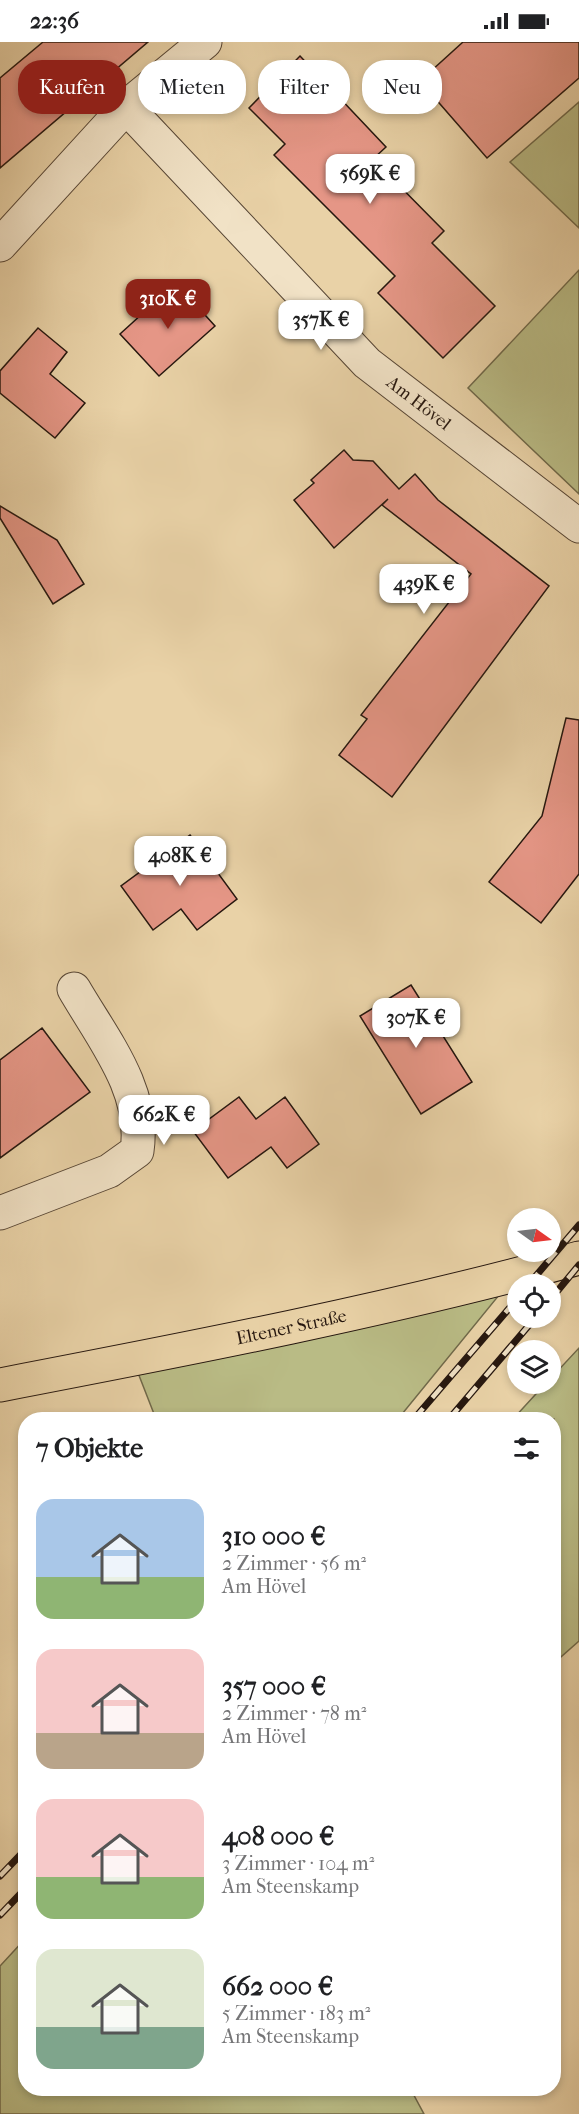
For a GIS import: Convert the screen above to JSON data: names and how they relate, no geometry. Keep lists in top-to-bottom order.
{
  "streets": {
    "main road": ["Eltener Straße"],
    "street": ["Am Hövel"]
  },
  "north": "right",
  "page": {
    "status": "22:36",
    "chip": [
      "Kaufen",
      "Mieten",
      "Filter",
      "Neu"
    ],
    "price": [
      "569K €",
      "310K €",
      "357K €",
      "439K €",
      "408K €",
      "307K €",
      "662K €"
    ],
    "heading": "7 Objekte",
    "list": [
      {
        "name": "310 000 €",
        "note": "2 Zimmer · 56 m² · Am Hövel"
      },
      {
        "name": "357 000 €",
        "note": "2 Zimmer · 78 m² · Am Hövel"
      },
      {
        "name": "408 000 €",
        "note": "3 Zimmer · 104 m² · Am Steenskamp"
      },
      {
        "name": "662 000 €",
        "note": "5 Zimmer · 183 m² · Am Steenskamp"
      }
    ]
  }
}
